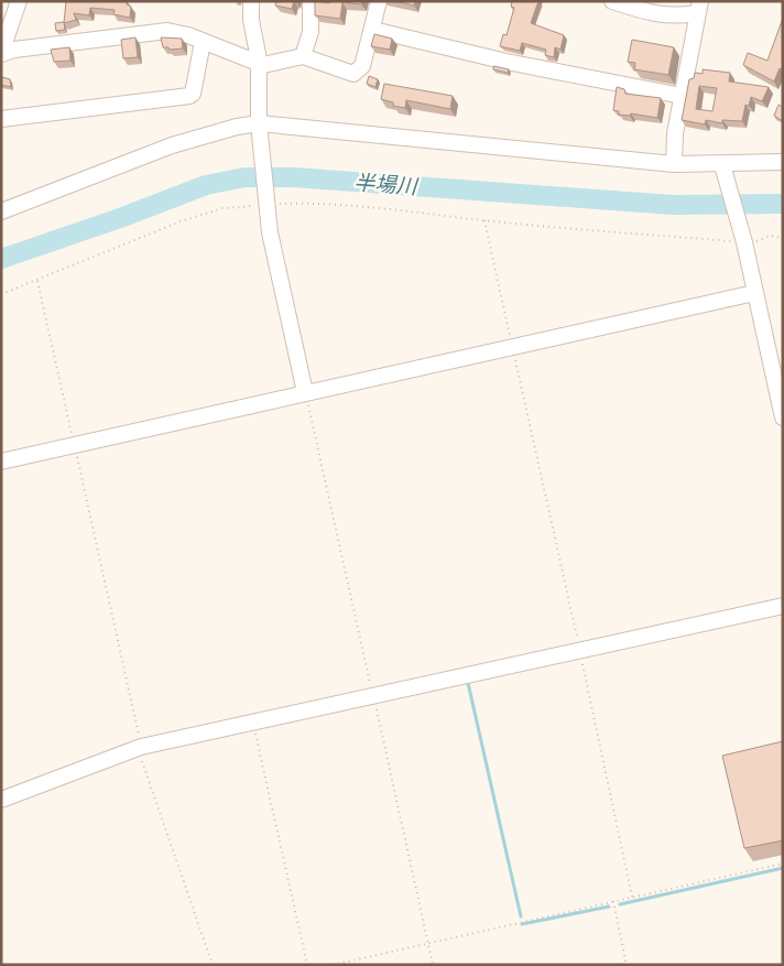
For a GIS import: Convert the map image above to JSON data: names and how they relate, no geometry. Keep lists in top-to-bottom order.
{
  "water": ["半場川"]
}
